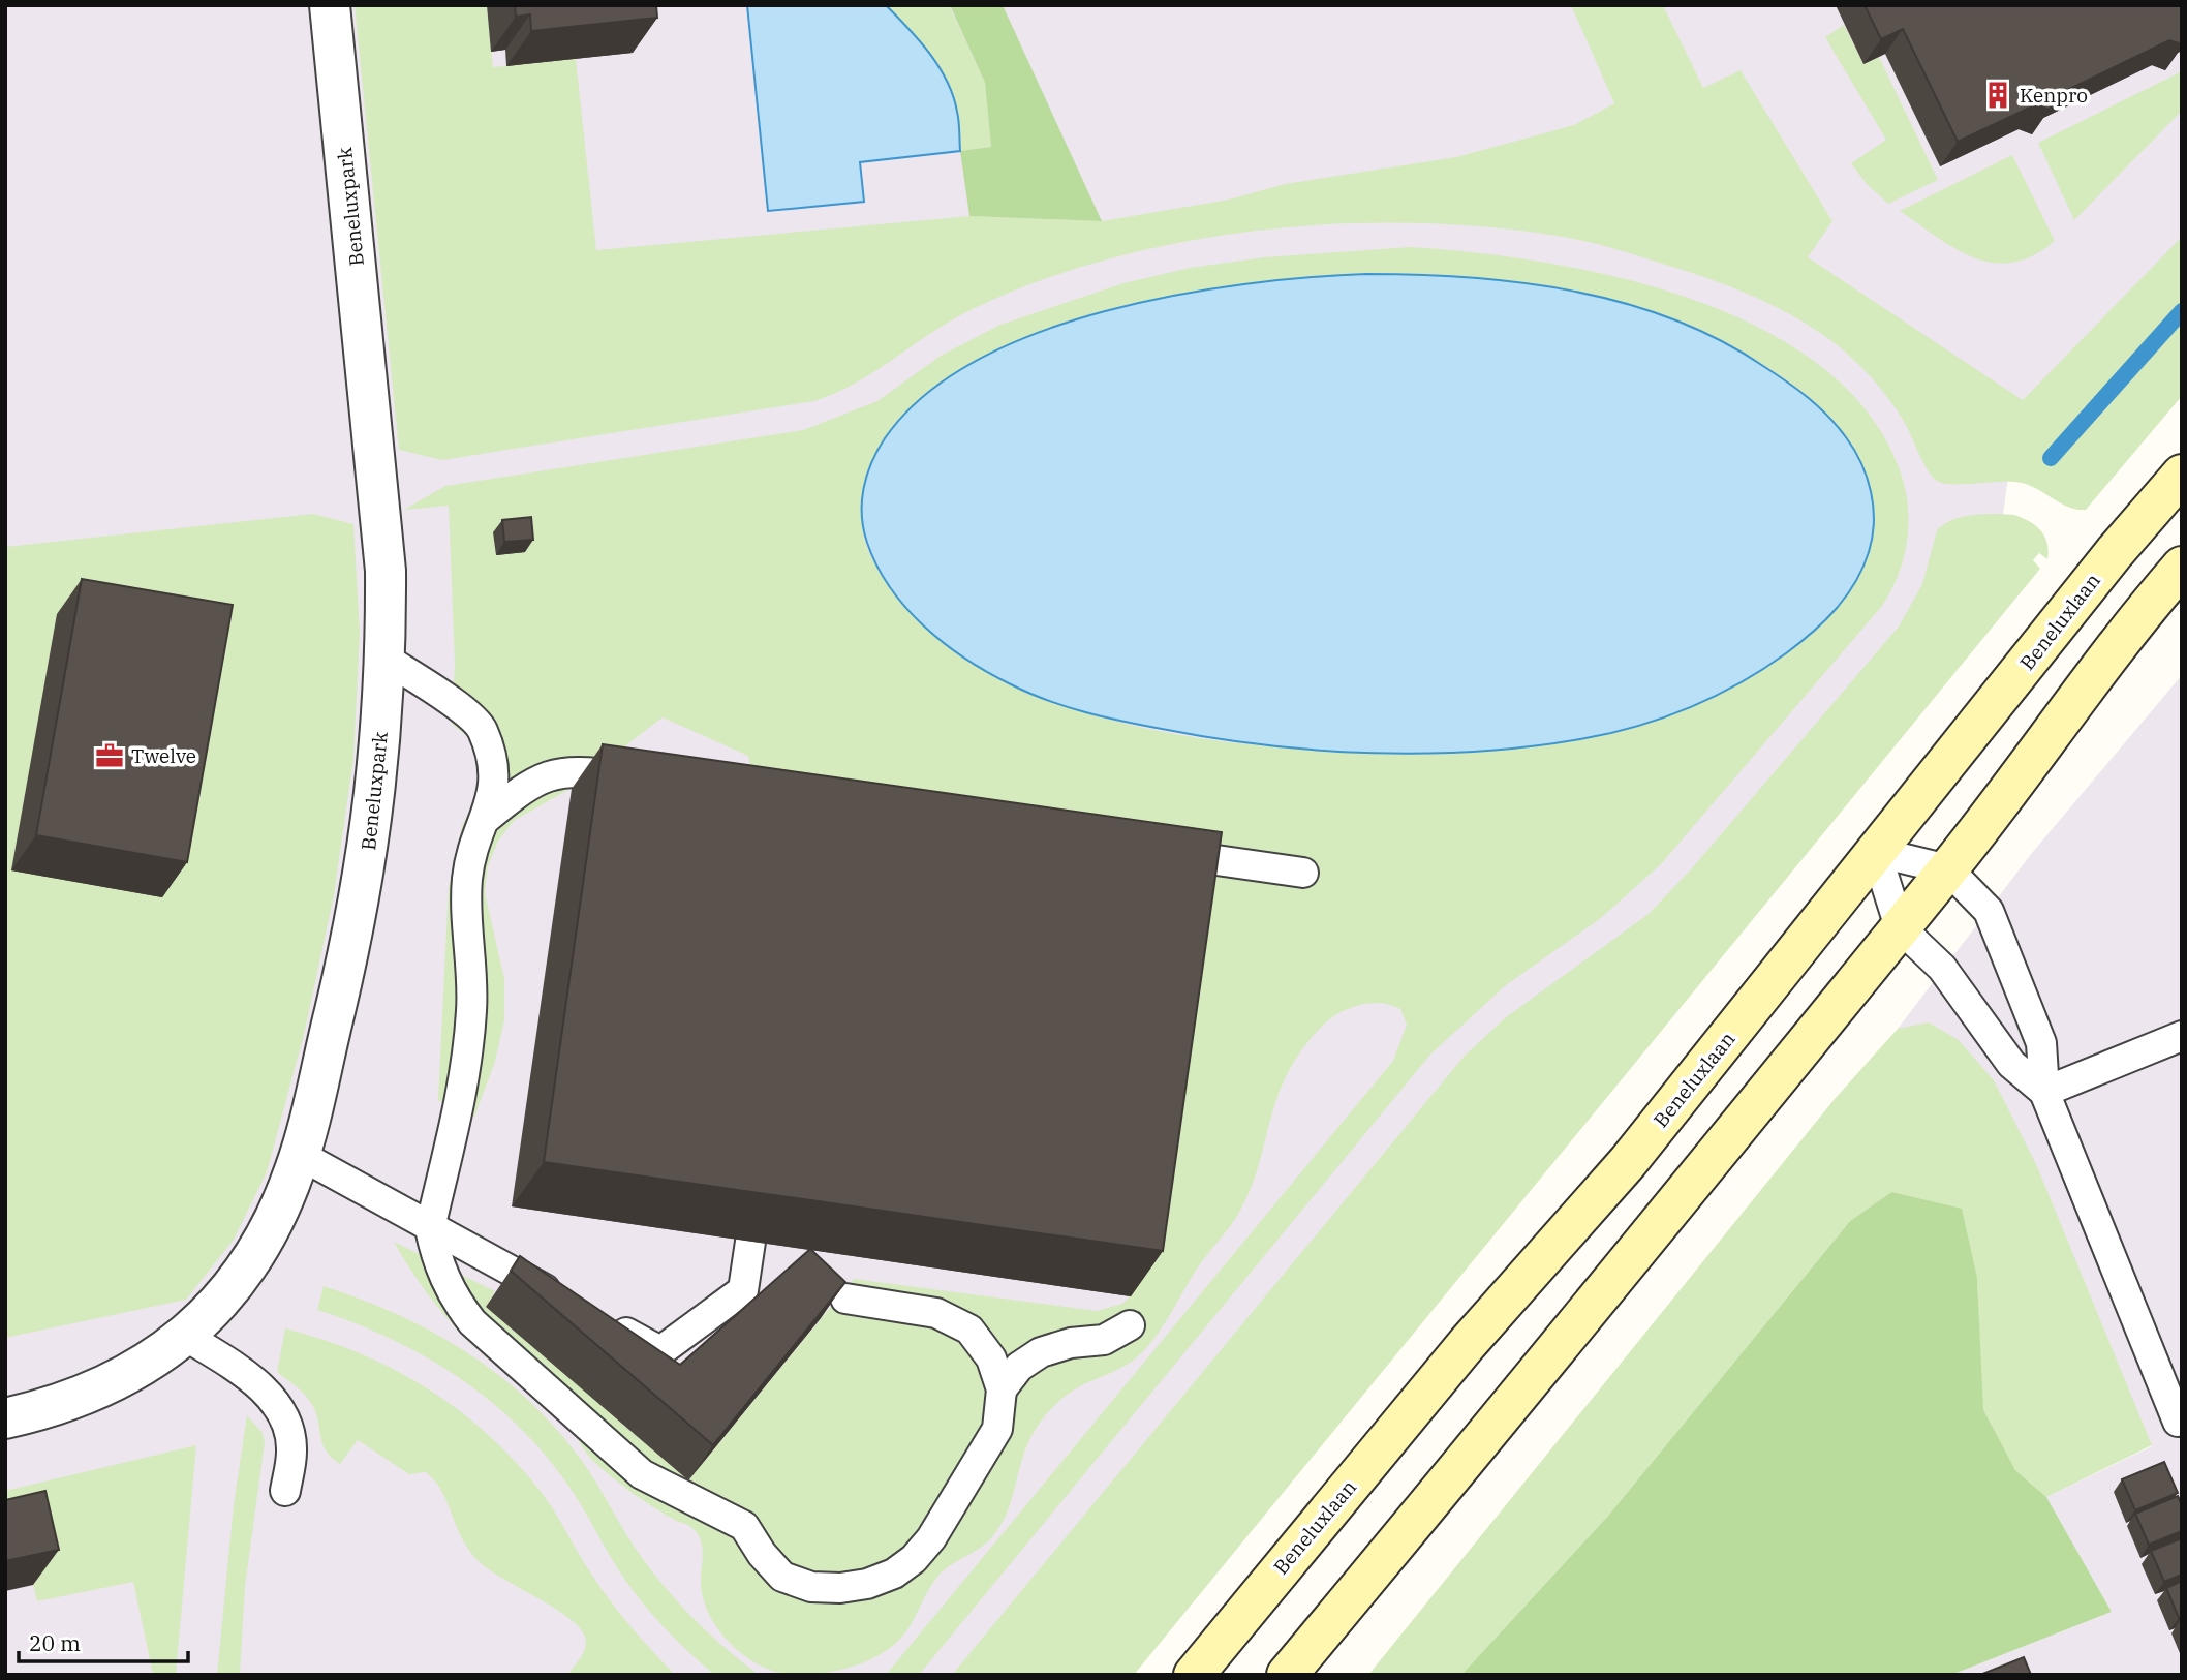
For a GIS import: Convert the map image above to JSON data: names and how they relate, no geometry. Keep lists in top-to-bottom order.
{
  "streets": {
    "main road": ["Beneluxlaan"],
    "street": ["Beneluxpark"]
  },
  "places": {
    "building": ["Kenpro"],
    "office": ["Twelve"]
  },
  "scale_bar": "20 m"
}
